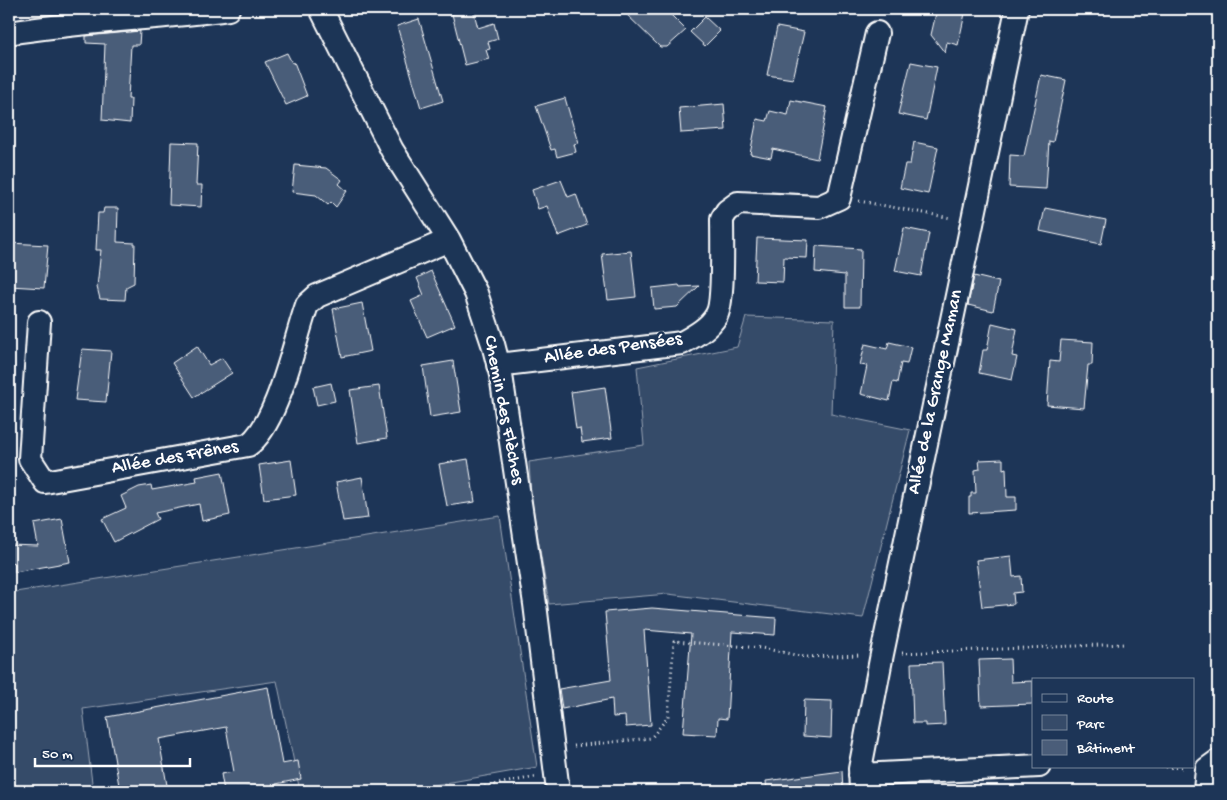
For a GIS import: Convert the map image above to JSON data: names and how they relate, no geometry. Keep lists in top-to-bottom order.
{
  "streets": {
    "street": [
      "Allée des Pensées",
      "Allée de la Grange Maman",
      "Chemin des Flèches",
      "Allée des Frênes"
    ]
  },
  "crossings": [
    ["Allée des Pensées", "Chemin des Flèches"],
    ["Chemin des Flèches", "Allée des Frênes"]
  ],
  "legend": ["Route", "Parc", "Bâtiment"],
  "scale_bar": "50 m"
}
